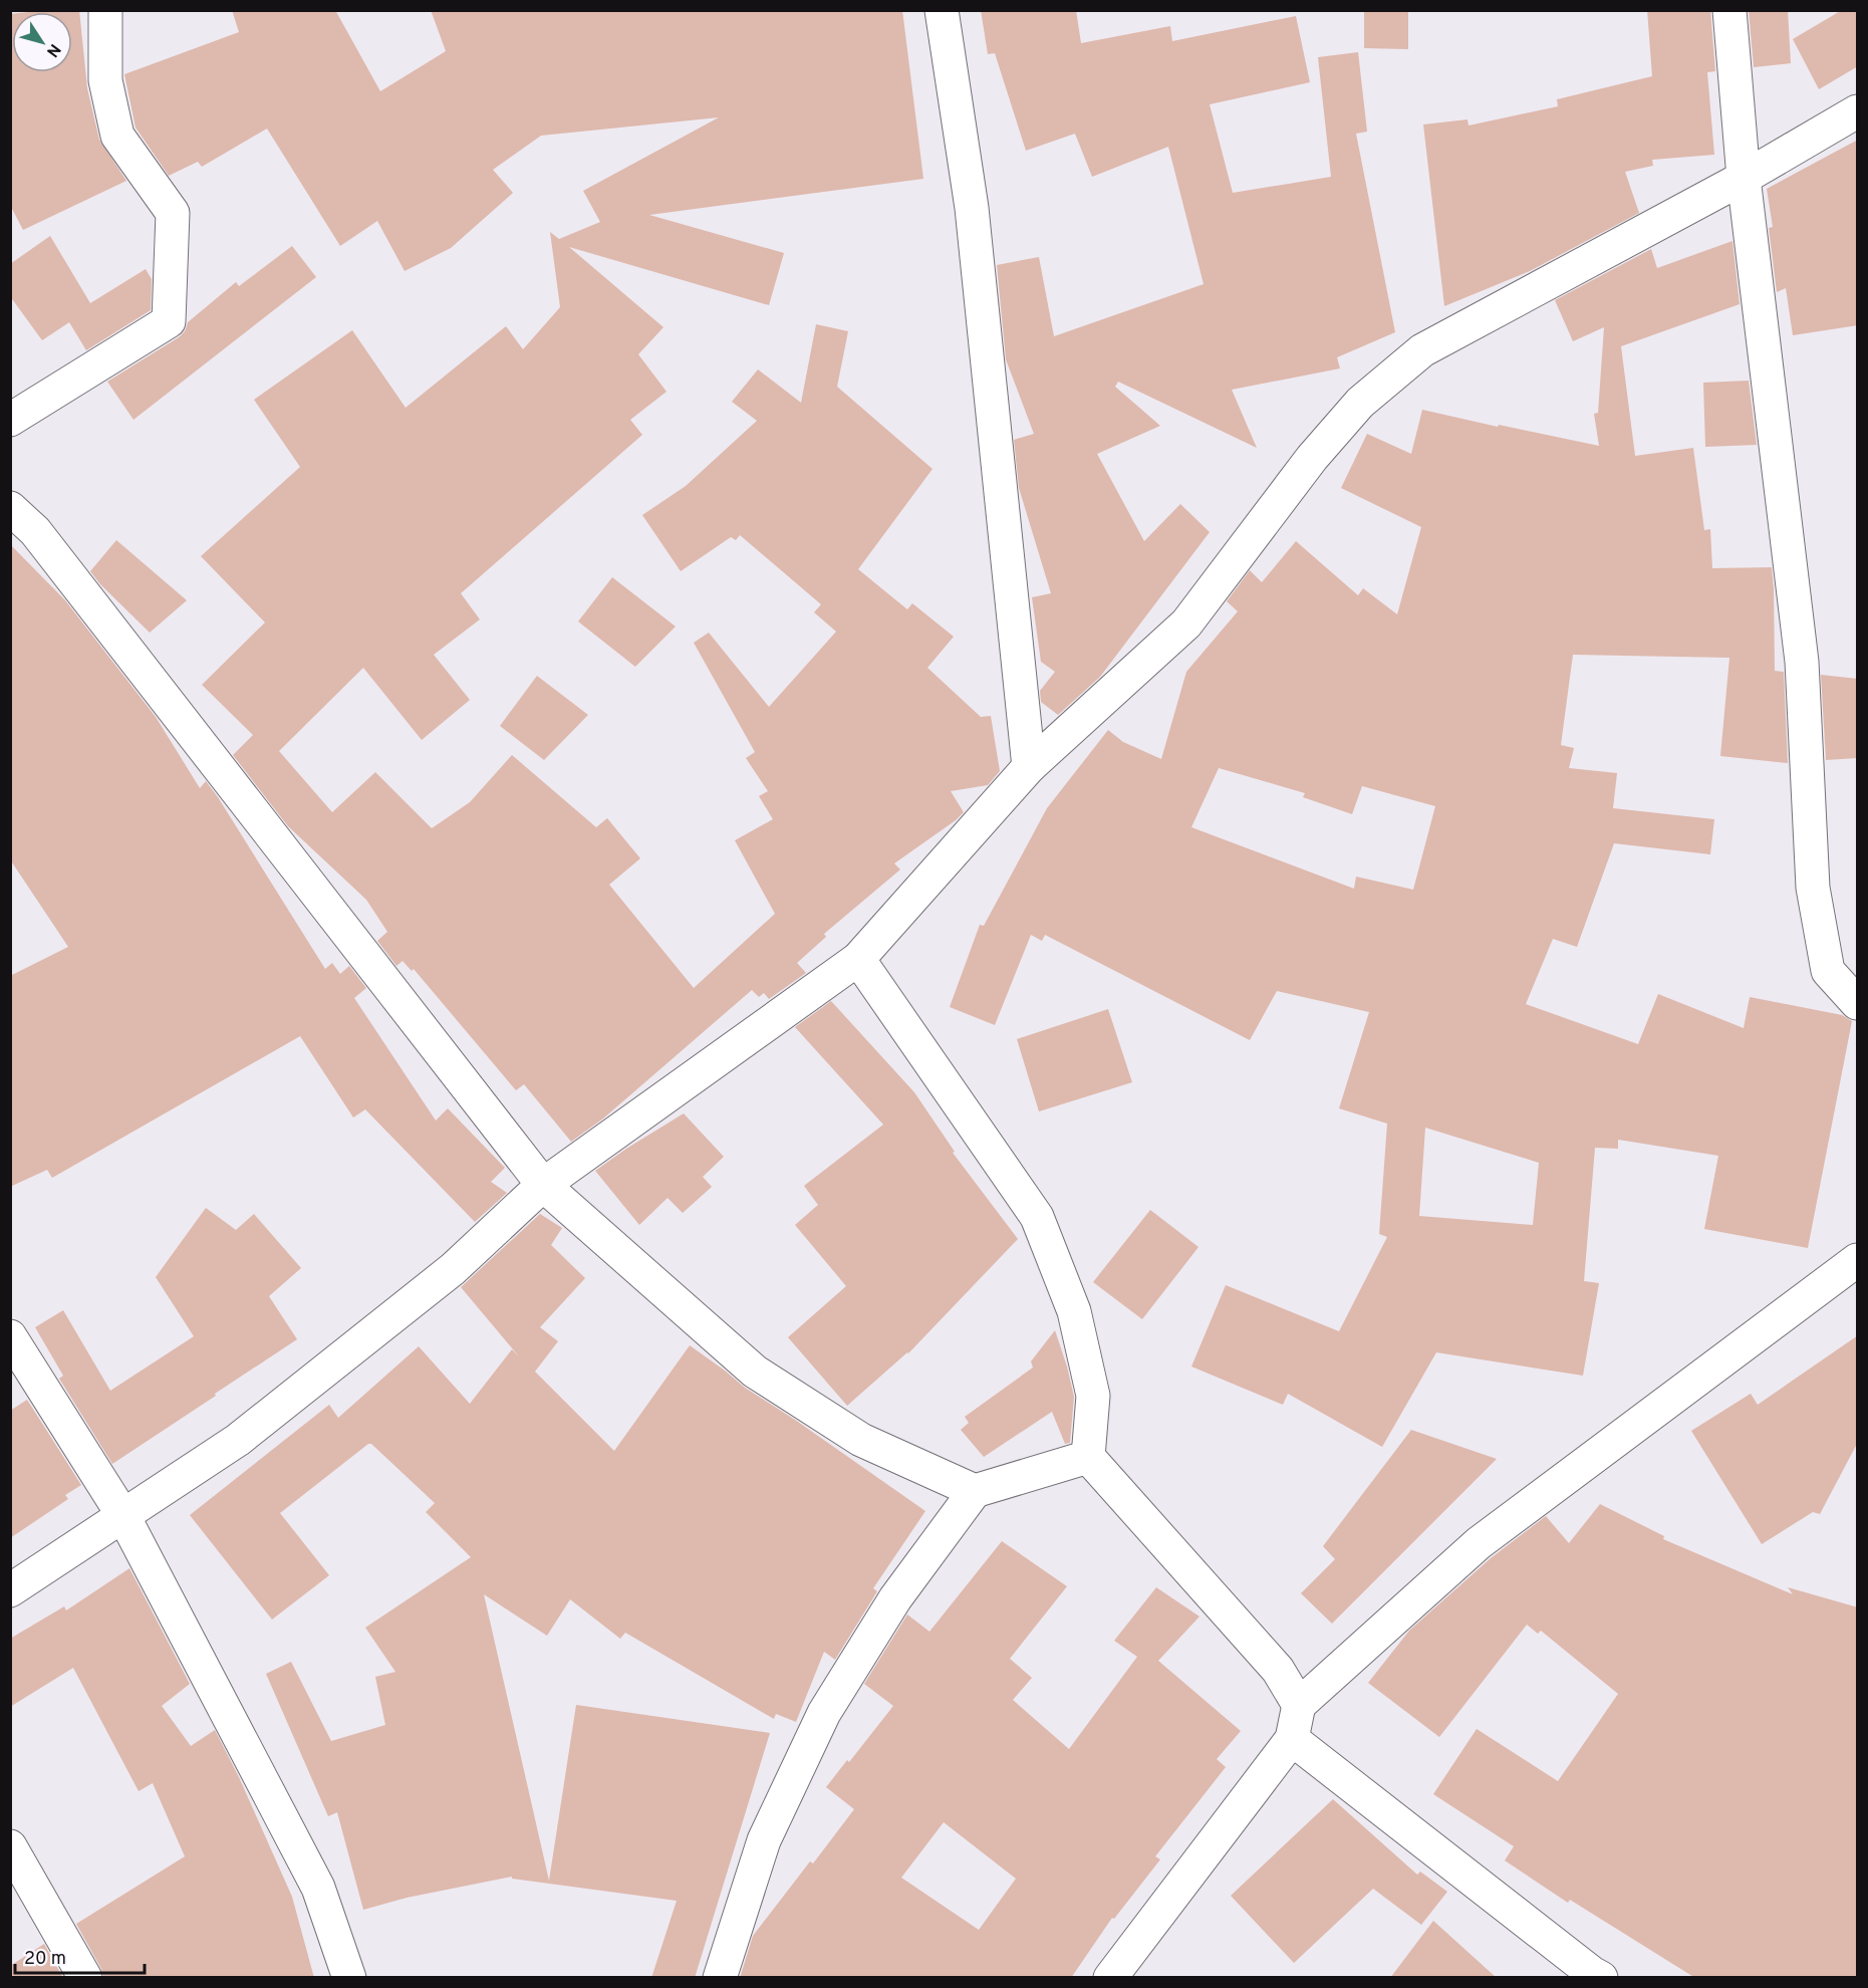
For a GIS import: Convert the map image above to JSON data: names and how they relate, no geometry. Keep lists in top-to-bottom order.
{
  "scale_bar": "20 m",
  "north": "bottom right"
}
